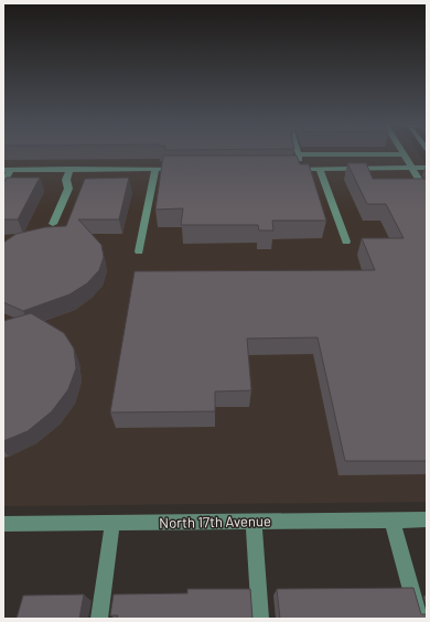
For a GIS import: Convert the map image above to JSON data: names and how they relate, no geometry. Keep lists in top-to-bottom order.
{
  "streets": {
    "street": ["North 17th Avenue"]
  }
}
